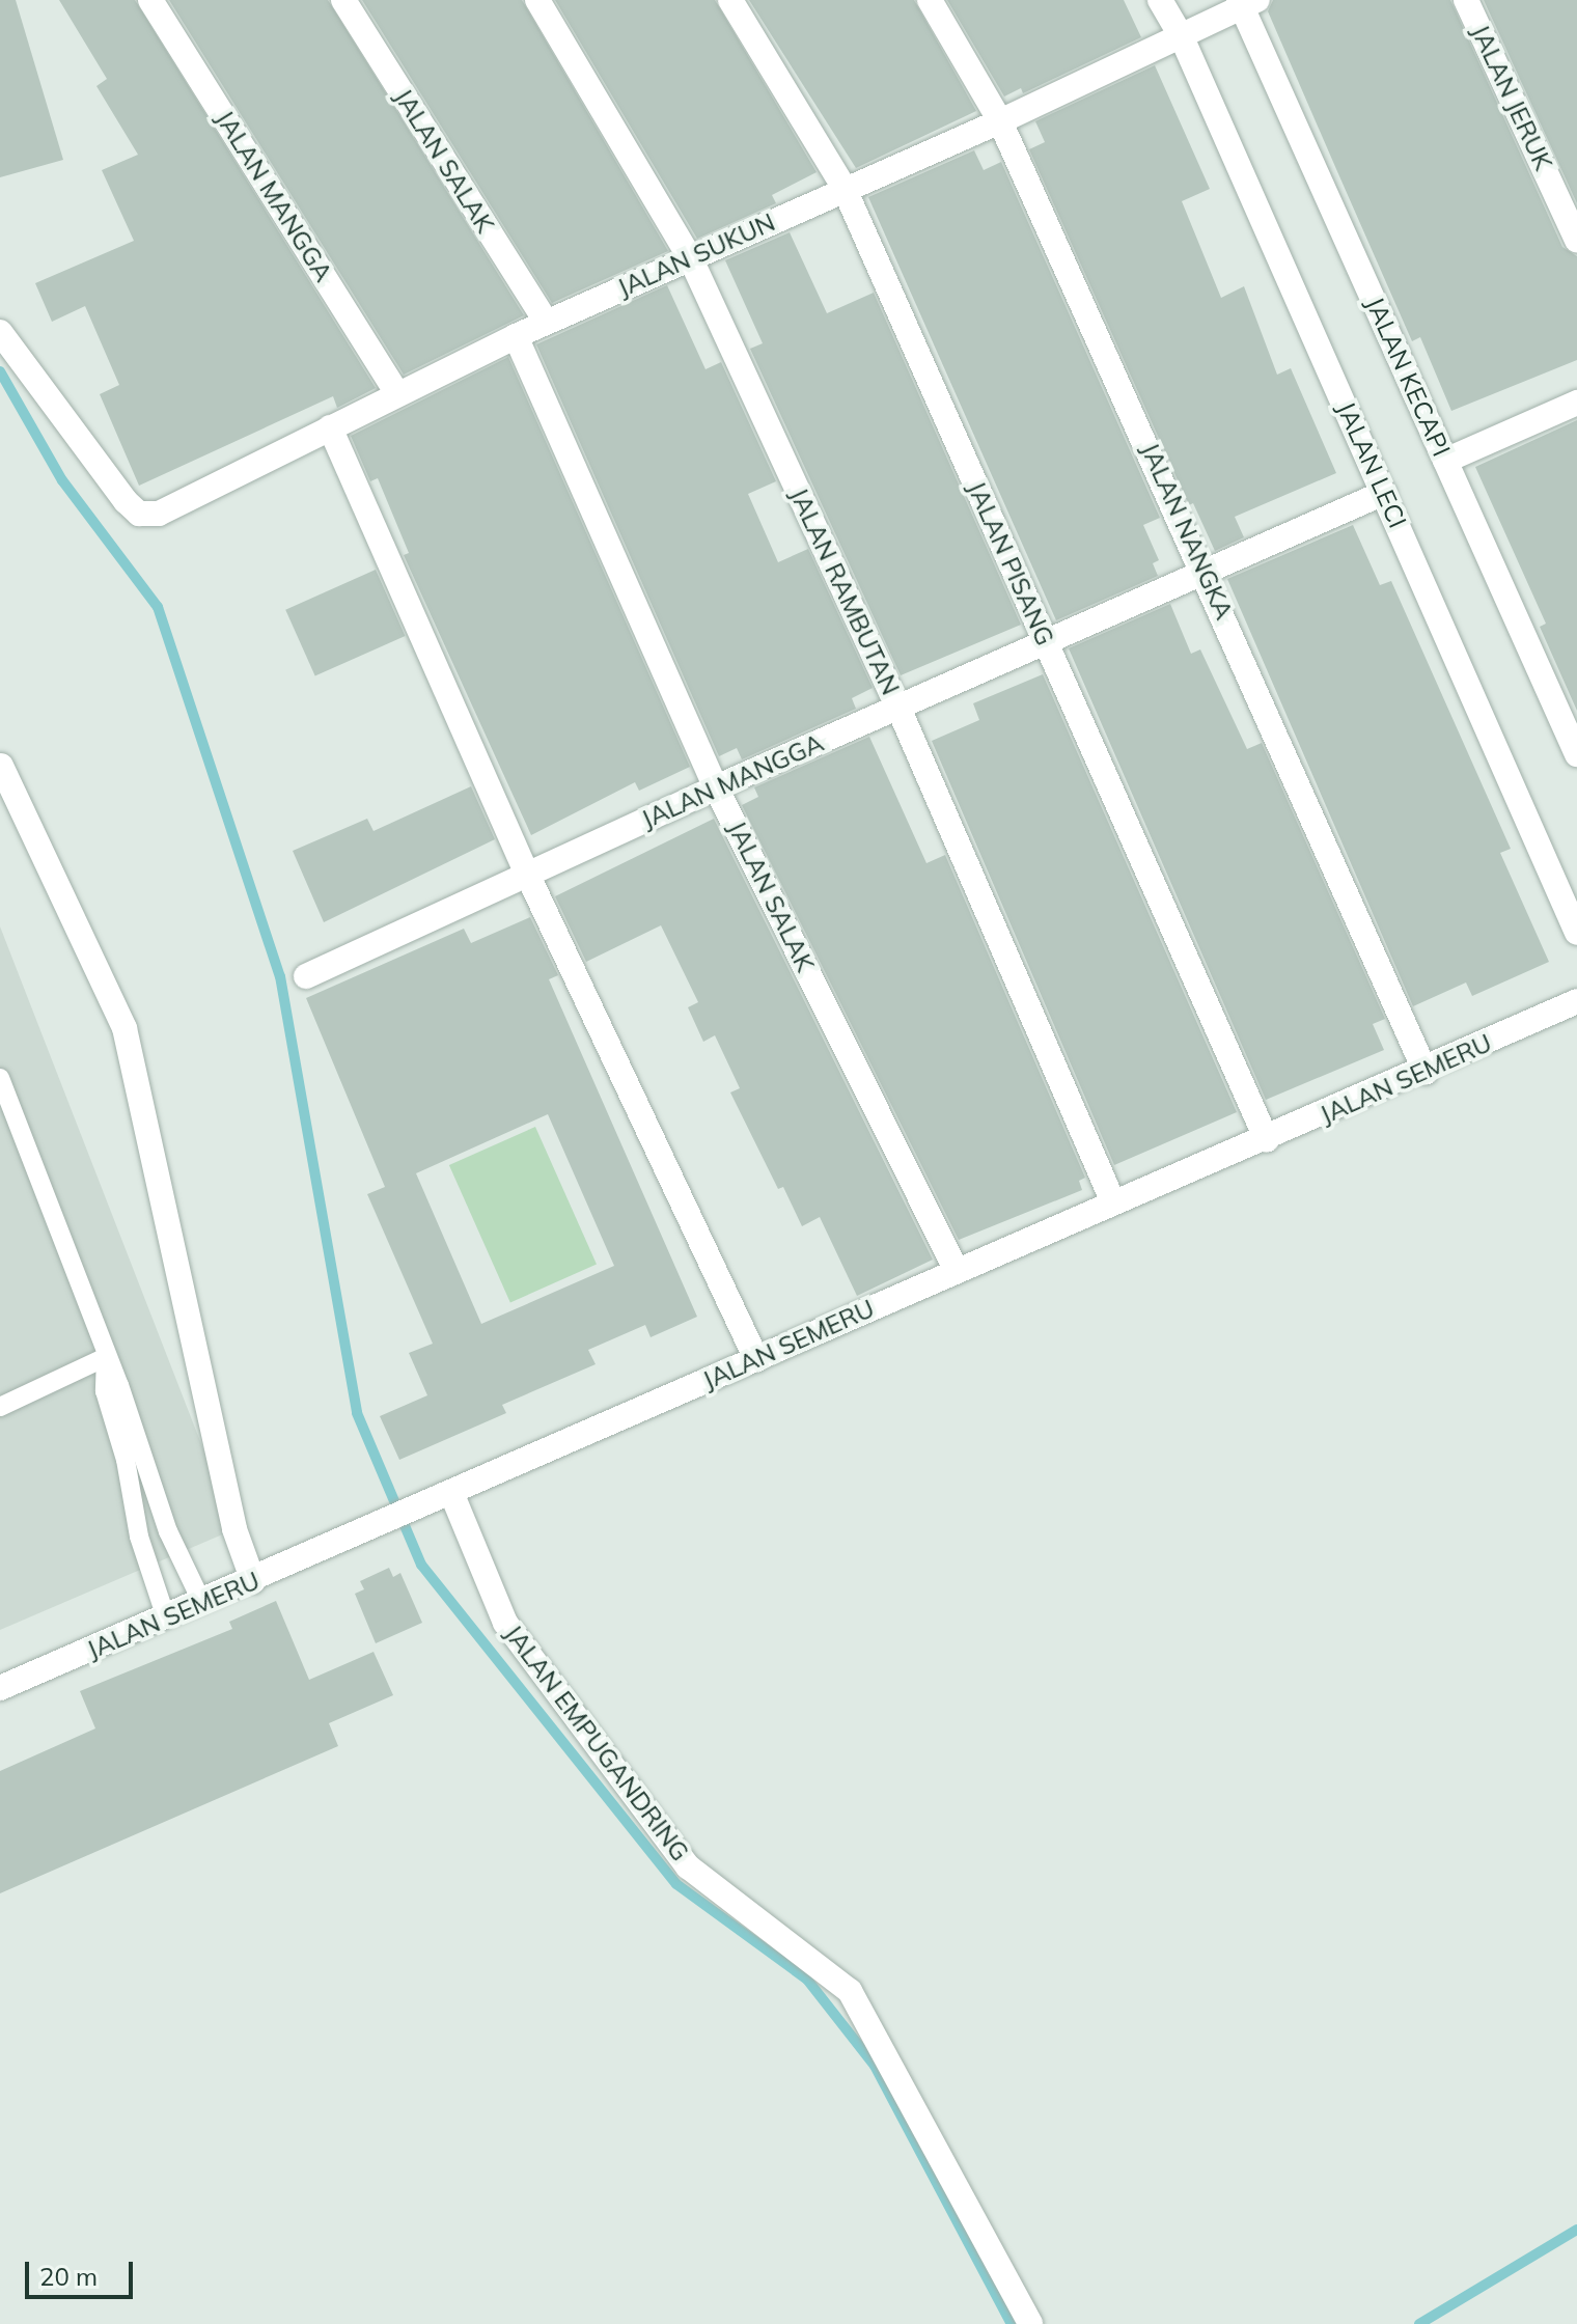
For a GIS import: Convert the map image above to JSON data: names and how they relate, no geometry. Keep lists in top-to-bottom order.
{
  "streets": {
    "street": [
      "JALAN JERUK",
      "JALAN SALAK",
      "JALAN MANGGA",
      "JALAN SUKUN",
      "JALAN KECAPI",
      "JALAN LECI",
      "JALAN NANGKA",
      "JALAN PISANG",
      "JALAN RAMBUTAN",
      "JALAN SEMERU",
      "JALAN EMPUGANDRING"
    ]
  },
  "crossings": [
    ["JALAN SALAK", "JALAN MANGGA"],
    ["JALAN SALAK", "JALAN SUKUN"],
    ["JALAN SALAK", "JALAN SEMERU"],
    ["JALAN MANGGA", "JALAN SUKUN"],
    ["JALAN MANGGA", "JALAN LECI"],
    ["JALAN MANGGA", "JALAN NANGKA"],
    ["JALAN MANGGA", "JALAN PISANG"],
    ["JALAN MANGGA", "JALAN RAMBUTAN"],
    ["JALAN SUKUN", "JALAN KECAPI"],
    ["JALAN SUKUN", "JALAN LECI"],
    ["JALAN SUKUN", "JALAN NANGKA"],
    ["JALAN SUKUN", "JALAN PISANG"],
    ["JALAN SUKUN", "JALAN RAMBUTAN"],
    ["JALAN NANGKA", "JALAN SEMERU"],
    ["JALAN PISANG", "JALAN SEMERU"],
    ["JALAN RAMBUTAN", "JALAN SEMERU"],
    ["JALAN SEMERU", "JALAN EMPUGANDRING"]
  ],
  "scale_bar": "20 m"
}
